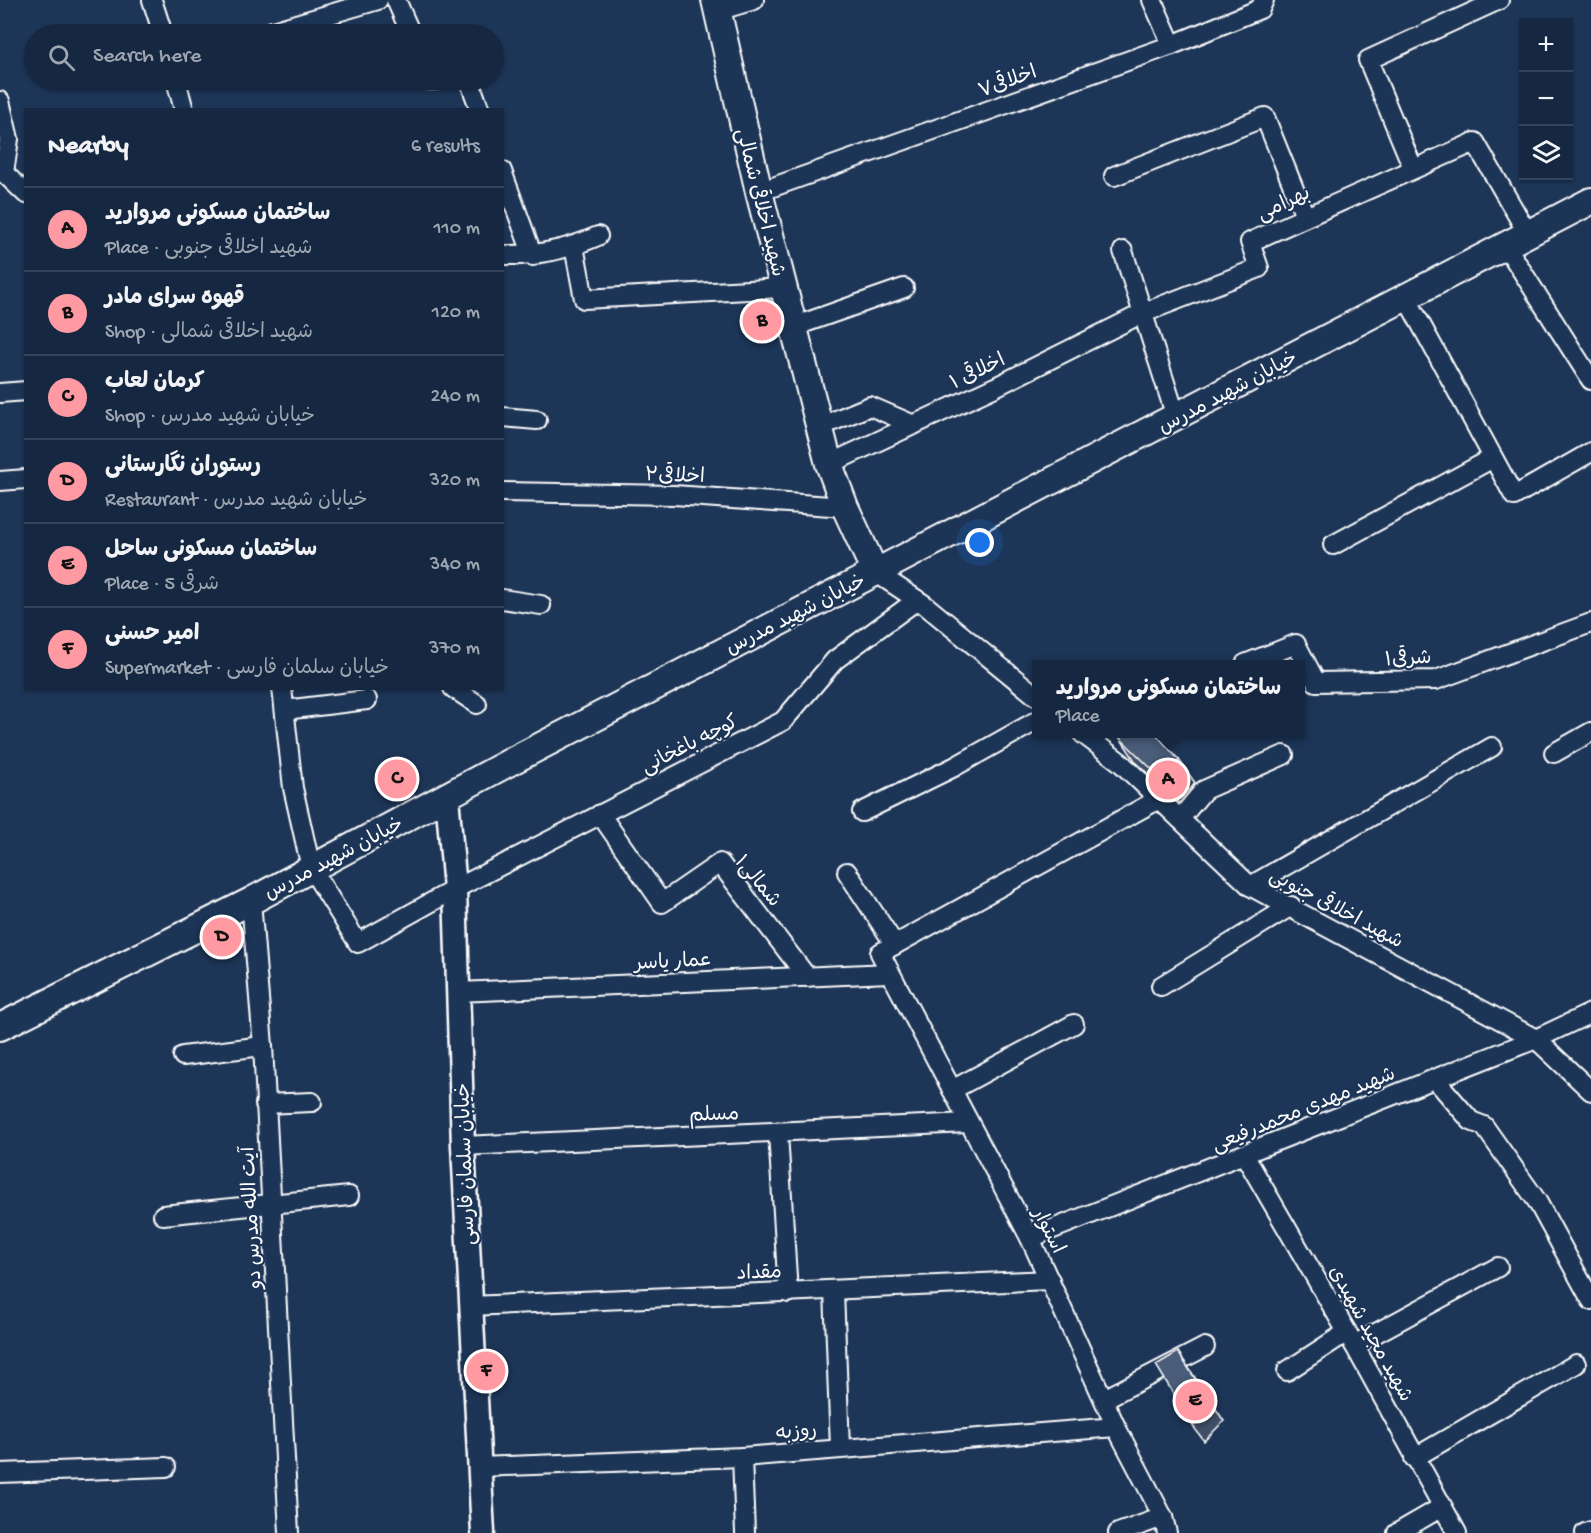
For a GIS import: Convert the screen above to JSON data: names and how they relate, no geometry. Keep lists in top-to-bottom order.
{
  "streets": {
    "main road": ["شهید اخلاقی شمالی", "خیابان شهید مدرس"],
    "street": [
      "اخلاقی۷",
      "بهرامی",
      "اخلاقی ۱",
      "اخلاقی۲",
      "شرقی۱",
      "کوچه باغخانی",
      "شمالی۱",
      "شهید اخلاقی جنوبی",
      "عمار یاسر",
      "شهید مهدی محمدرفیعی",
      "مسلم",
      "خیابان سلمان فارسی",
      "آیت الله مدرس دو",
      "استوار",
      "مقداد",
      "شهید مجید شهیدی",
      "روزبه"
    ]
  },
  "crossings": [
    ["اخلاقی۷", "شهید اخلاقی شمالی"],
    ["شهید اخلاقی شمالی", "اخلاقی ۱"],
    ["شهید اخلاقی شمالی", "خیابان شهید مدرس"],
    ["شهید اخلاقی شمالی", "اخلاقی۲"],
    ["بهرامی", "اخلاقی ۱"],
    ["بهرامی", "خیابان شهید مدرس"],
    ["خیابان شهید مدرس", "کوچه باغخانی"],
    ["خیابان شهید مدرس", "خیابان سلمان فارسی"],
    ["خیابان شهید مدرس", "آیت الله مدرس دو"],
    ["کوچه باغخانی", "شمالی۱"],
    ["کوچه باغخانی", "خیابان سلمان فارسی"],
    ["شمالی۱", "عمار یاسر"],
    ["شهید اخلاقی جنوبی", "شهید مهدی محمدرفیعی"],
    ["عمار یاسر", "خیابان سلمان فارسی"],
    ["عمار یاسر", "استوار"],
    ["شهید مهدی محمدرفیعی", "استوار"],
    ["شهید مهدی محمدرفیعی", "شهید مجید شهیدی"],
    ["مسلم", "خیابان سلمان فارسی"],
    ["مسلم", "استوار"],
    ["خیابان سلمان فارسی", "مقداد"],
    ["خیابان سلمان فارسی", "روزبه"],
    ["استوار", "مقداد"],
    ["استوار", "روزبه"]
  ],
  "page": {
    "map_buttons": ["+", "−"],
    "search": "Search here",
    "heading": ["Nearby", "6 results"],
    "list": [
      {
        "mark": "A",
        "name": "ساختمان مسکونی مروارید",
        "note": "Place · شهید اخلاقی جنوبی",
        "value": "110 m"
      },
      {
        "mark": "B",
        "name": "قهوه سرای مادر",
        "note": "Shop · شهید اخلاقی شمالی",
        "value": "120 m"
      },
      {
        "mark": "C",
        "name": "کرمان لعاب",
        "note": "Shop · خیابان شهید مدرس",
        "value": "240 m"
      },
      {
        "mark": "D",
        "name": "رستوران نگارستانی",
        "note": "Restaurant · خیابان شهید مدرس",
        "value": "320 m"
      },
      {
        "mark": "E",
        "name": "ساختمان مسکونی ساحل",
        "note": "Place · شرقی 5",
        "value": "340 m"
      },
      {
        "mark": "F",
        "name": "امیر حسنی",
        "note": "Supermarket · خیابان سلمان فارسی",
        "value": "370 m"
      }
    ],
    "pins": [
      "B",
      "C",
      "A",
      "D",
      "F",
      "E"
    ],
    "popup": ["ساختمان مسکونی مروارید", "Place"]
  }
}
